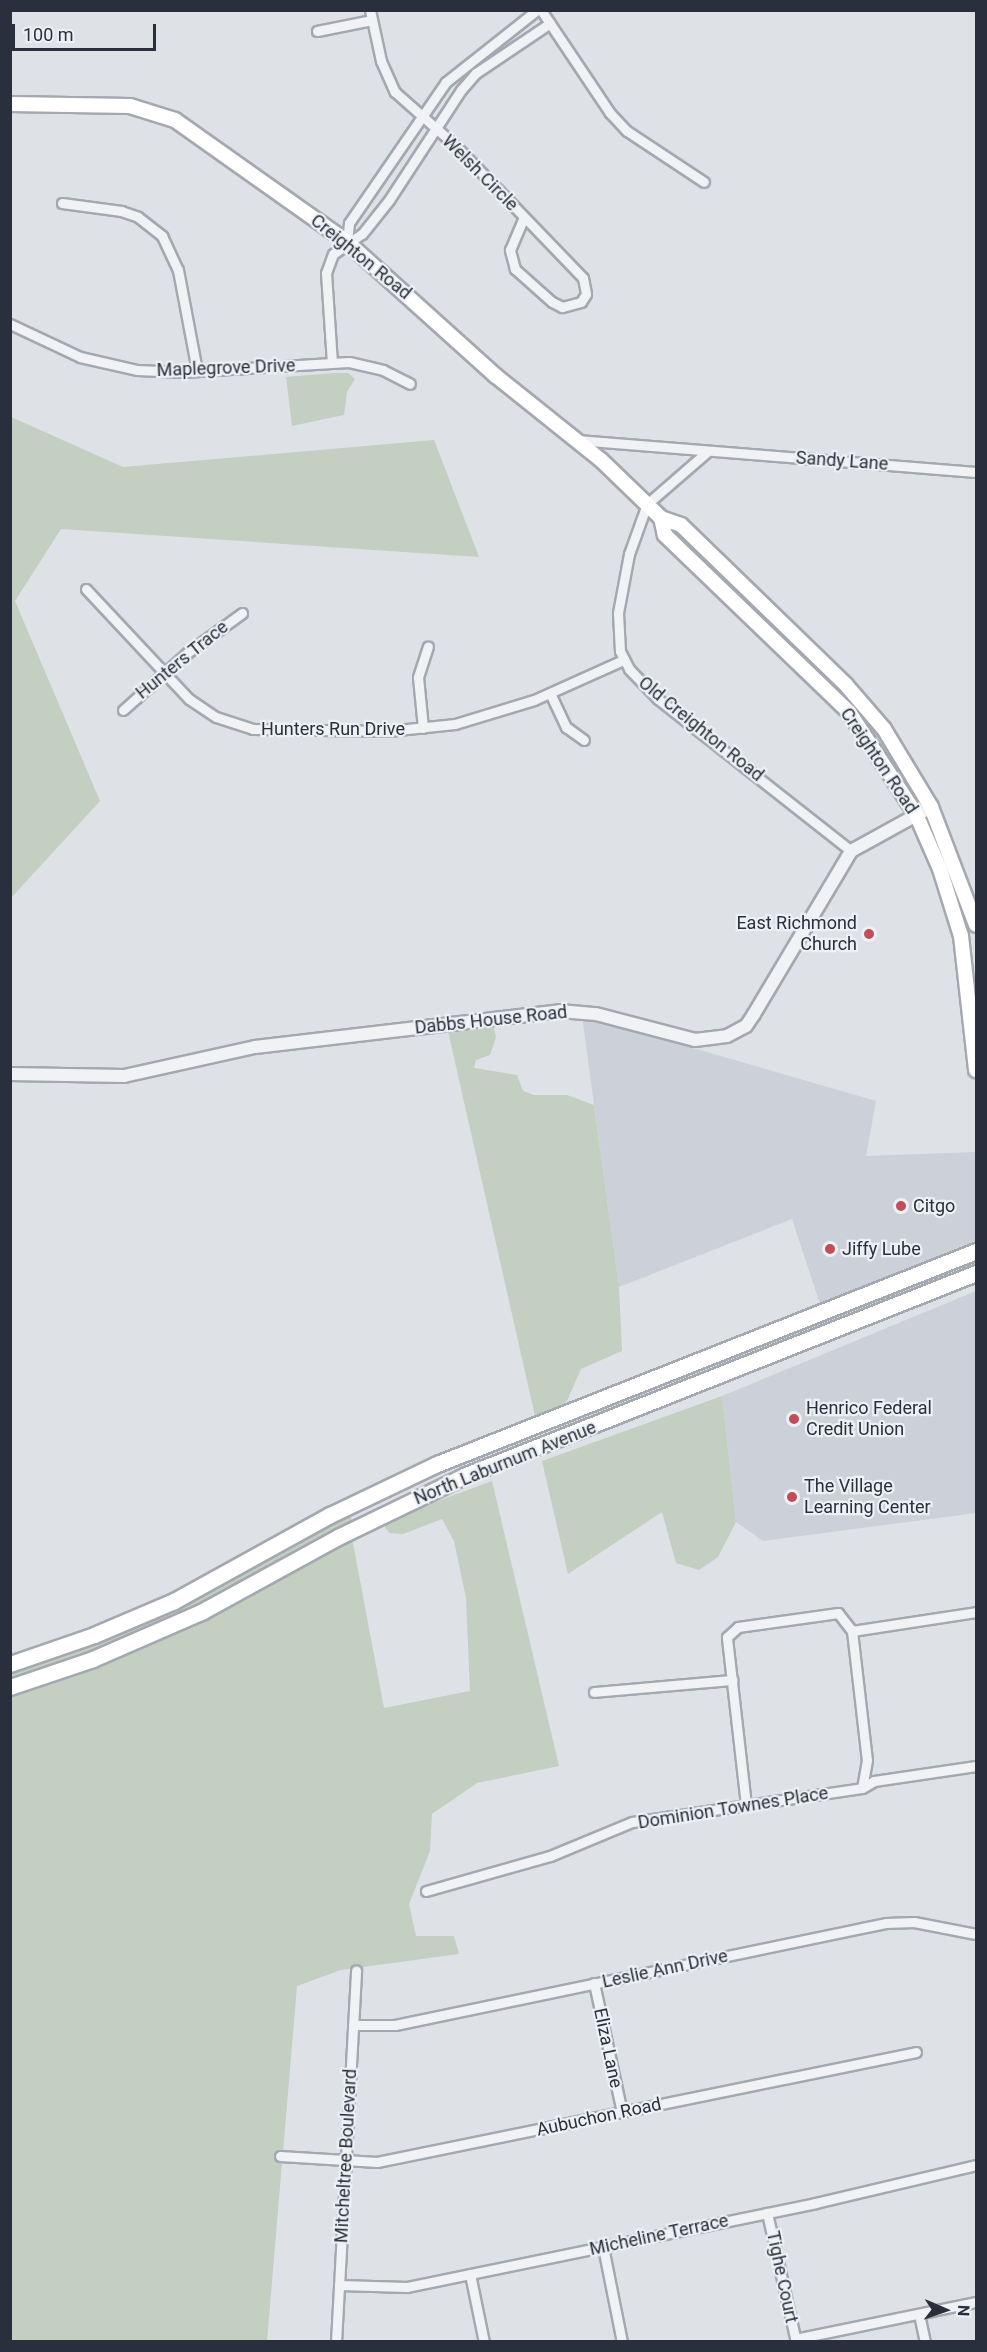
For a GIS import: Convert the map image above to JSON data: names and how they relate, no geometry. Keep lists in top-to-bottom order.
{
  "streets": {
    "main road": ["Creighton Road", "North Laburnum Avenue"],
    "street": [
      "Welsh Circle",
      "Maplegrove Drive",
      "Sandy Lane",
      "Hunters Trace",
      "Hunters Run Drive",
      "Old Creighton Road",
      "Dabbs House Road",
      "Dominion Townes Place",
      "Leslie Ann Drive",
      "Eliza Lane",
      "Aubuchon Road",
      "Mitcheltree Boulevard",
      "Micheline Terrace",
      "Tighe Court"
    ]
  },
  "crossings": [
    ["Creighton Road", "Sandy Lane"],
    ["Creighton Road", "Old Creighton Road"],
    ["Hunters Trace", "Hunters Run Drive"],
    ["Hunters Run Drive", "Old Creighton Road"],
    ["Old Creighton Road", "Dabbs House Road"],
    ["Leslie Ann Drive", "Eliza Lane"],
    ["Leslie Ann Drive", "Mitcheltree Boulevard"],
    ["Eliza Lane", "Aubuchon Road"],
    ["Aubuchon Road", "Mitcheltree Boulevard"],
    ["Mitcheltree Boulevard", "Micheline Terrace"],
    ["Micheline Terrace", "Tighe Court"]
  ],
  "places": [
    "East Richmond Church",
    "Citgo",
    "Jiffy Lube",
    "Henrico Federal Credit Union",
    "The Village Learning Center"
  ],
  "scale_bar": "100 m",
  "north": "right"
}
